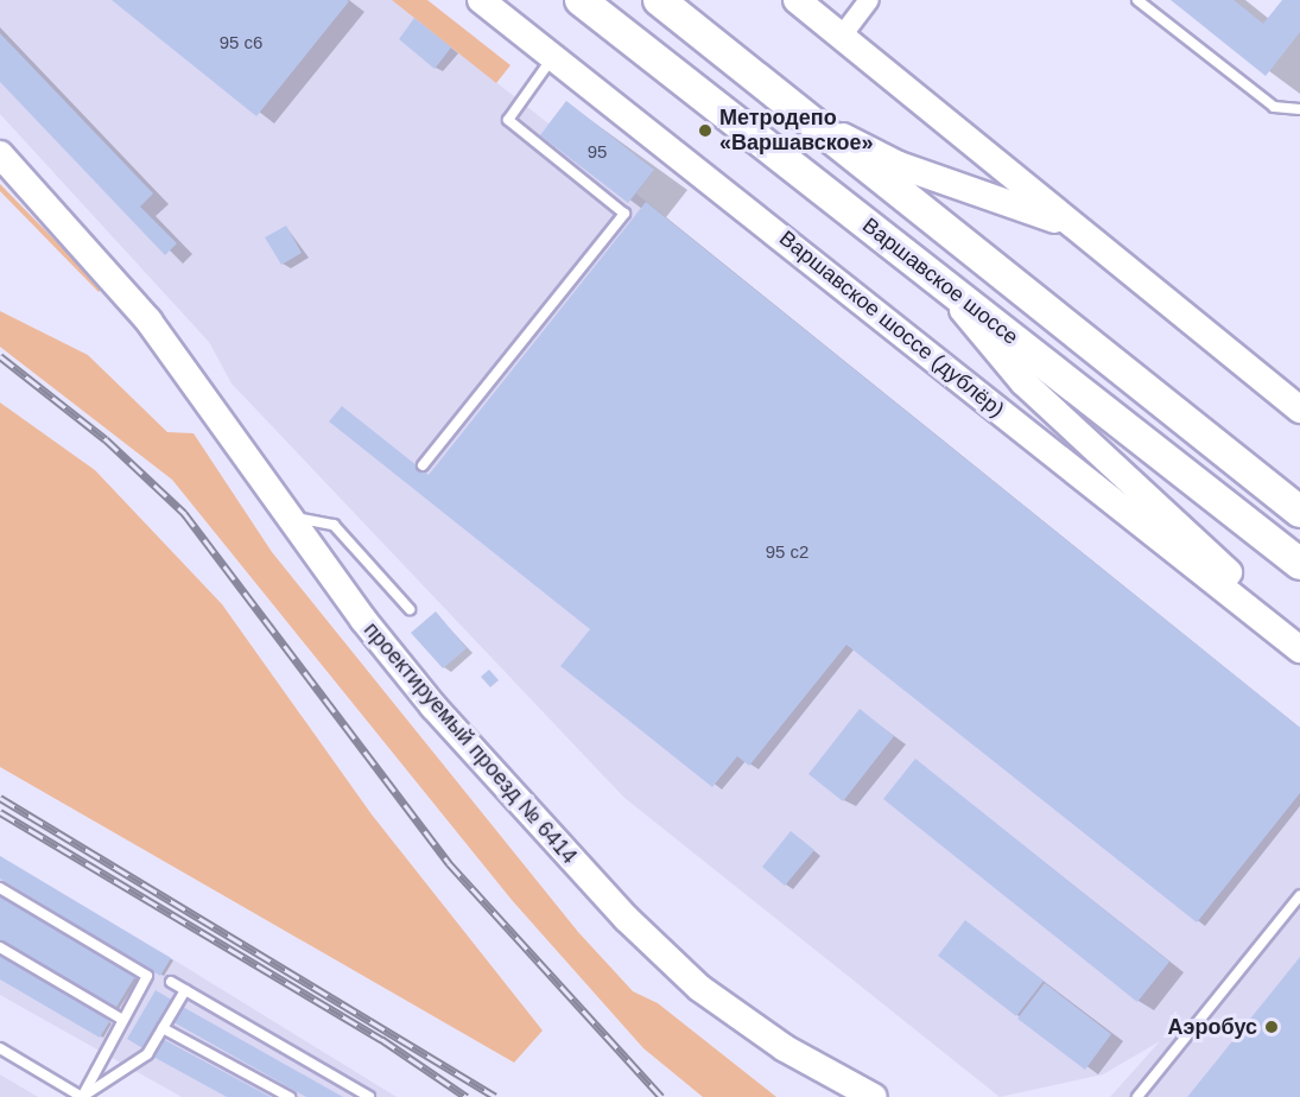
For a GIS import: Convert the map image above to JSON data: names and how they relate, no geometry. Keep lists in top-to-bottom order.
{
  "streets": {
    "main road": ["Варшавское шоссе", "Варшавское шоссе (дублёр)", "проектируемый проезд № 6414"]
  },
  "places": ["Метродепо «Варшавское»", "Аэробус"],
  "house_numbers": ["95 с6", "95", "95 с2"]
}
